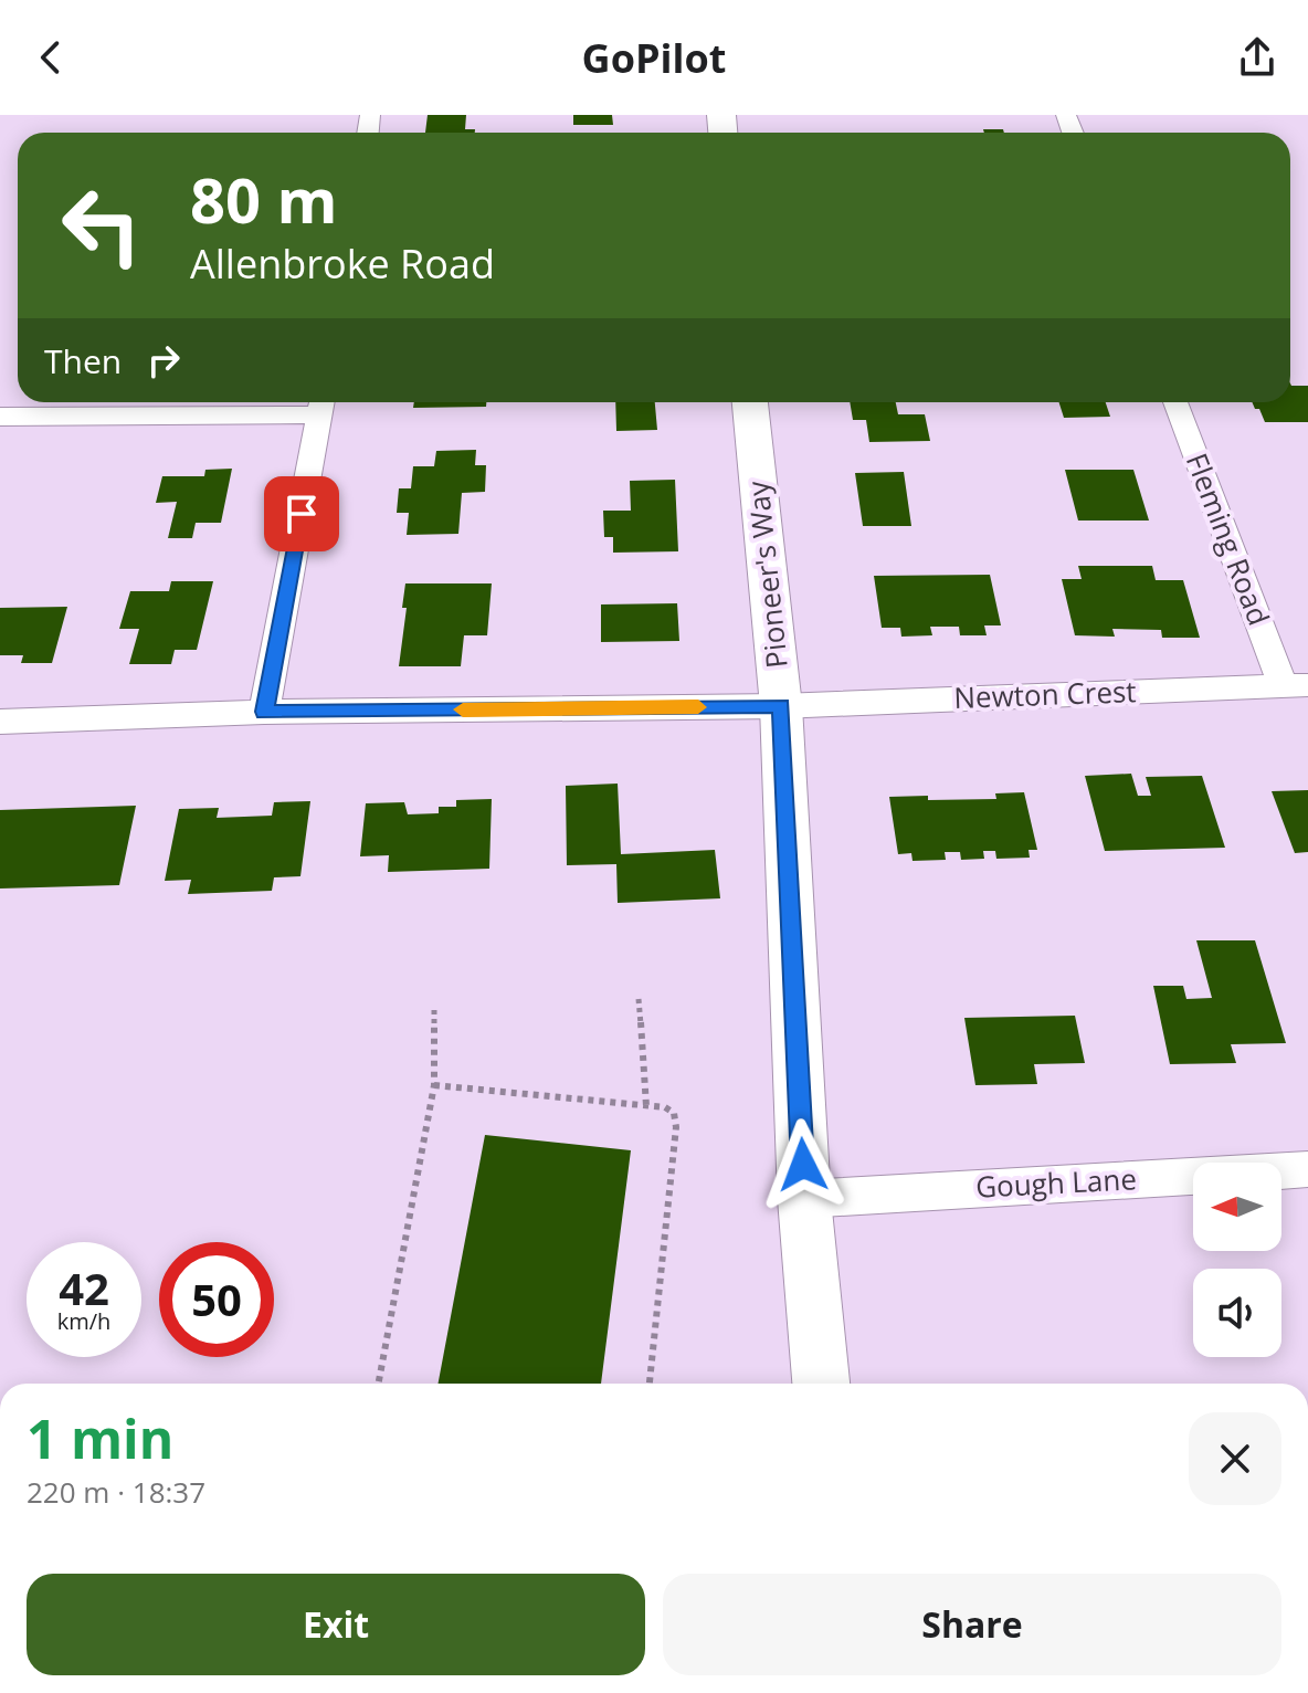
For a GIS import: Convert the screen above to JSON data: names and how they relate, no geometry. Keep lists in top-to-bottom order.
{
  "streets": {
    "main road": ["Pioneer's Way"],
    "street": ["Fleming Road", "Newton Crest", "Gough Lane"]
  },
  "crossings": [
    ["Fleming Road", "Newton Crest"],
    ["Pioneer's Way", "Newton Crest"],
    ["Pioneer's Way", "Gough Lane"]
  ],
  "north": "left",
  "page": {
    "header": "GoPilot",
    "turn": ["80 m", "Allenbroke Road"],
    "then": "Then",
    "speed": "42 km/h",
    "limit": "50",
    "heading": ["1 min", "220 m · 18:37"],
    "buttons": ["Exit", "Share"]
  }
}
